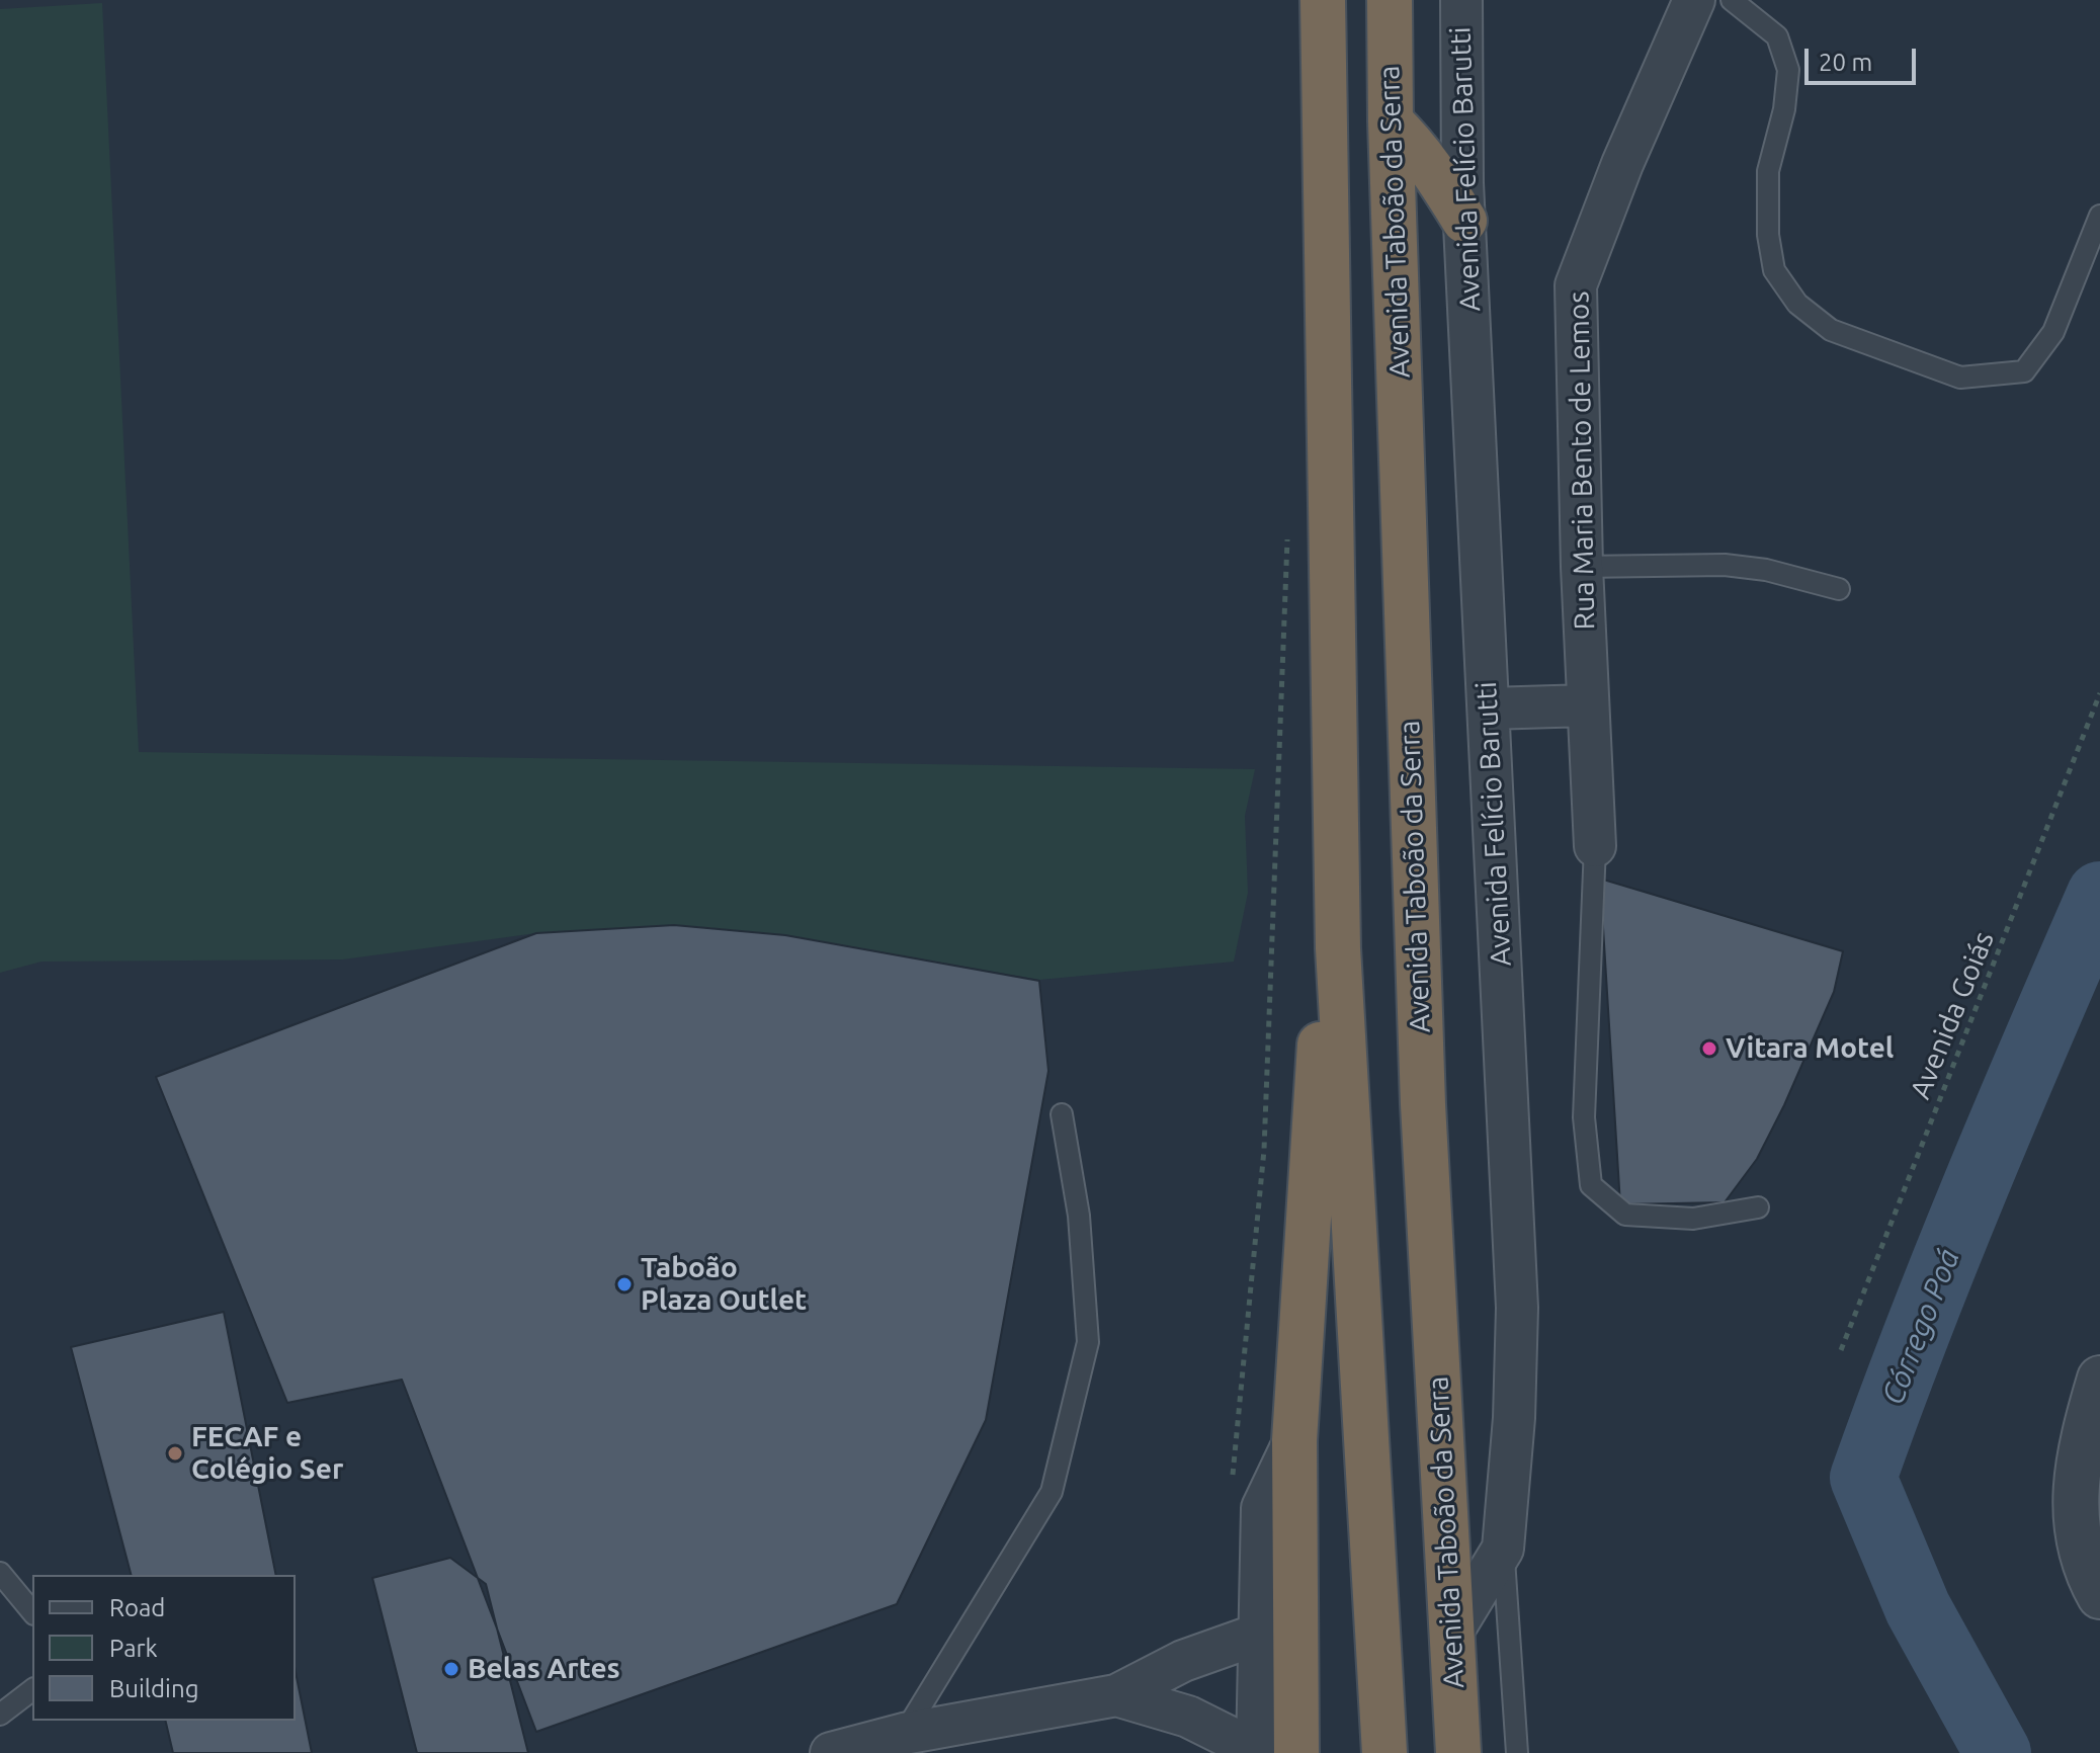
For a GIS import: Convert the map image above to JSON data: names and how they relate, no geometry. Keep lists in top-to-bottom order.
{
  "streets": {
    "highway": ["Avenida Taboão da Serra"],
    "street": ["Avenida Felício Barutti", "Rua Maria Bento de Lemos"],
    "path": ["Avenida Goiás"]
  },
  "crossings": [
    ["Avenida Felício Barutti", "Avenida Taboão da Serra"]
  ],
  "water": ["Córrego Poá"],
  "places": [
    "Vitara Motel",
    "Taboão Plaza Outlet",
    "FECAF e Colégio Ser",
    "Belas Artes"
  ],
  "legend": ["Road", "Park", "Building"],
  "scale_bar": "20 m"
}
